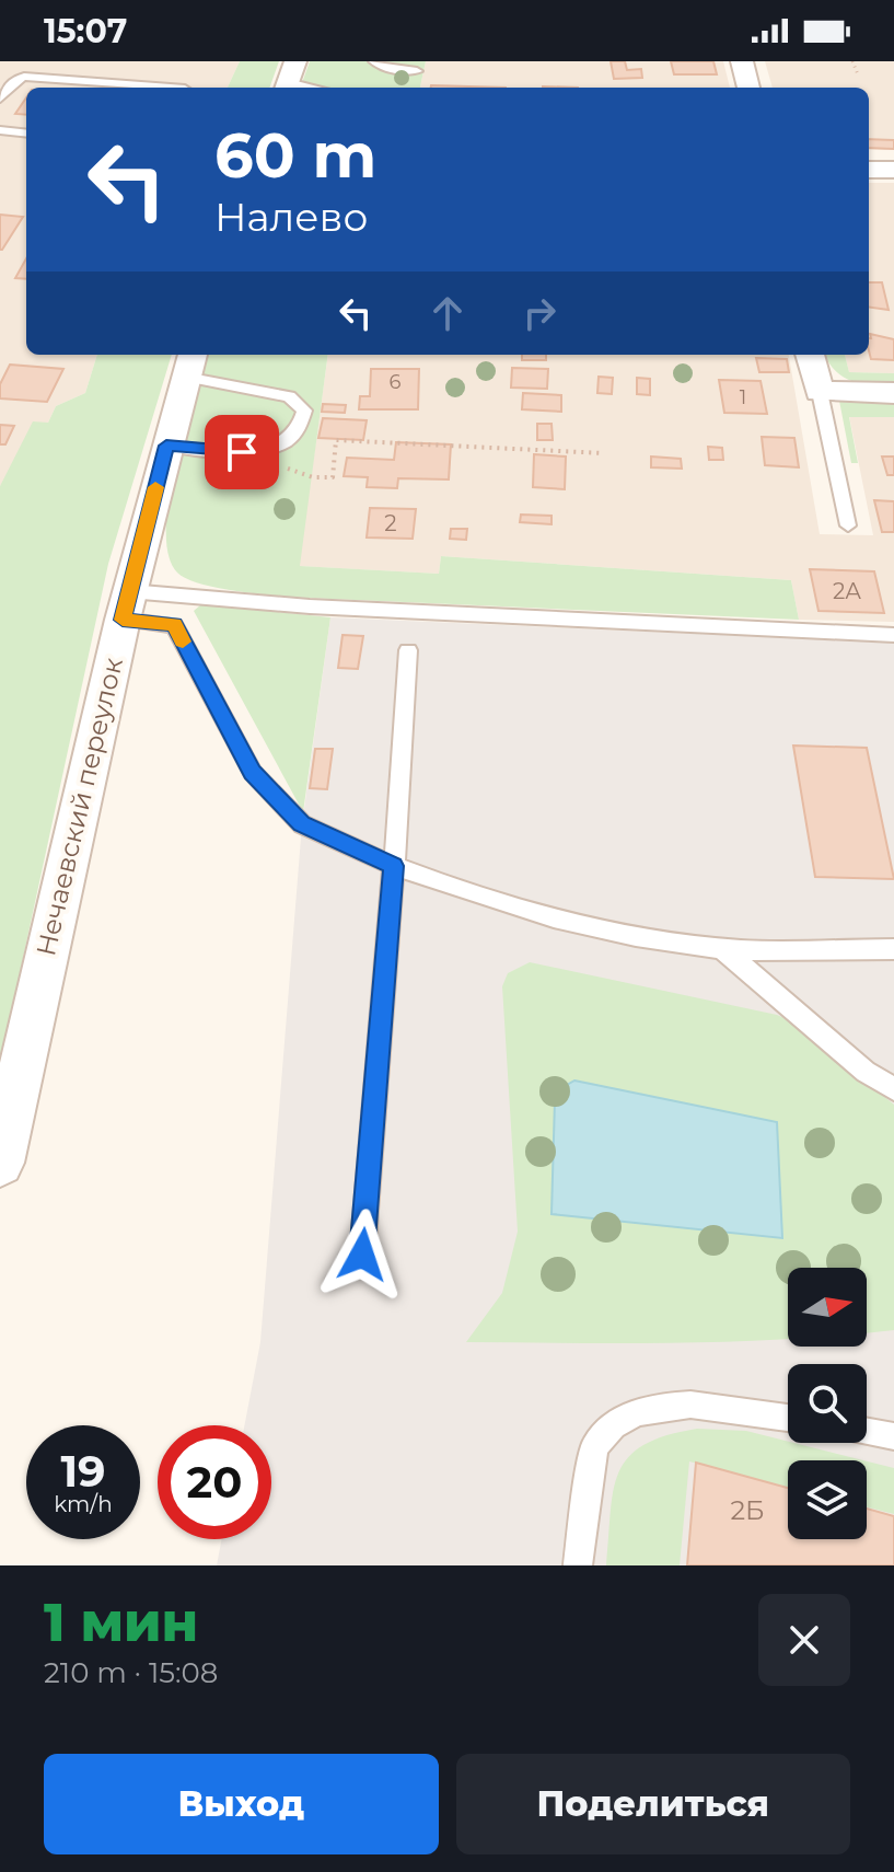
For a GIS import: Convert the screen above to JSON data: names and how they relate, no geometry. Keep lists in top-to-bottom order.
{
  "streets": {
    "street": ["Нечаевский переулок"]
  },
  "house_numbers": [
    "6",
    "1",
    "2",
    "2А",
    "2Б"
  ],
  "north": "right",
  "page": {
    "status": "15:07",
    "turn": ["60 m", "Налево"],
    "speed": "19 km/h",
    "limit": "20",
    "heading": ["1 мин", "210 m · 15:08"],
    "buttons": ["Выход", "Поделиться"]
  }
}
